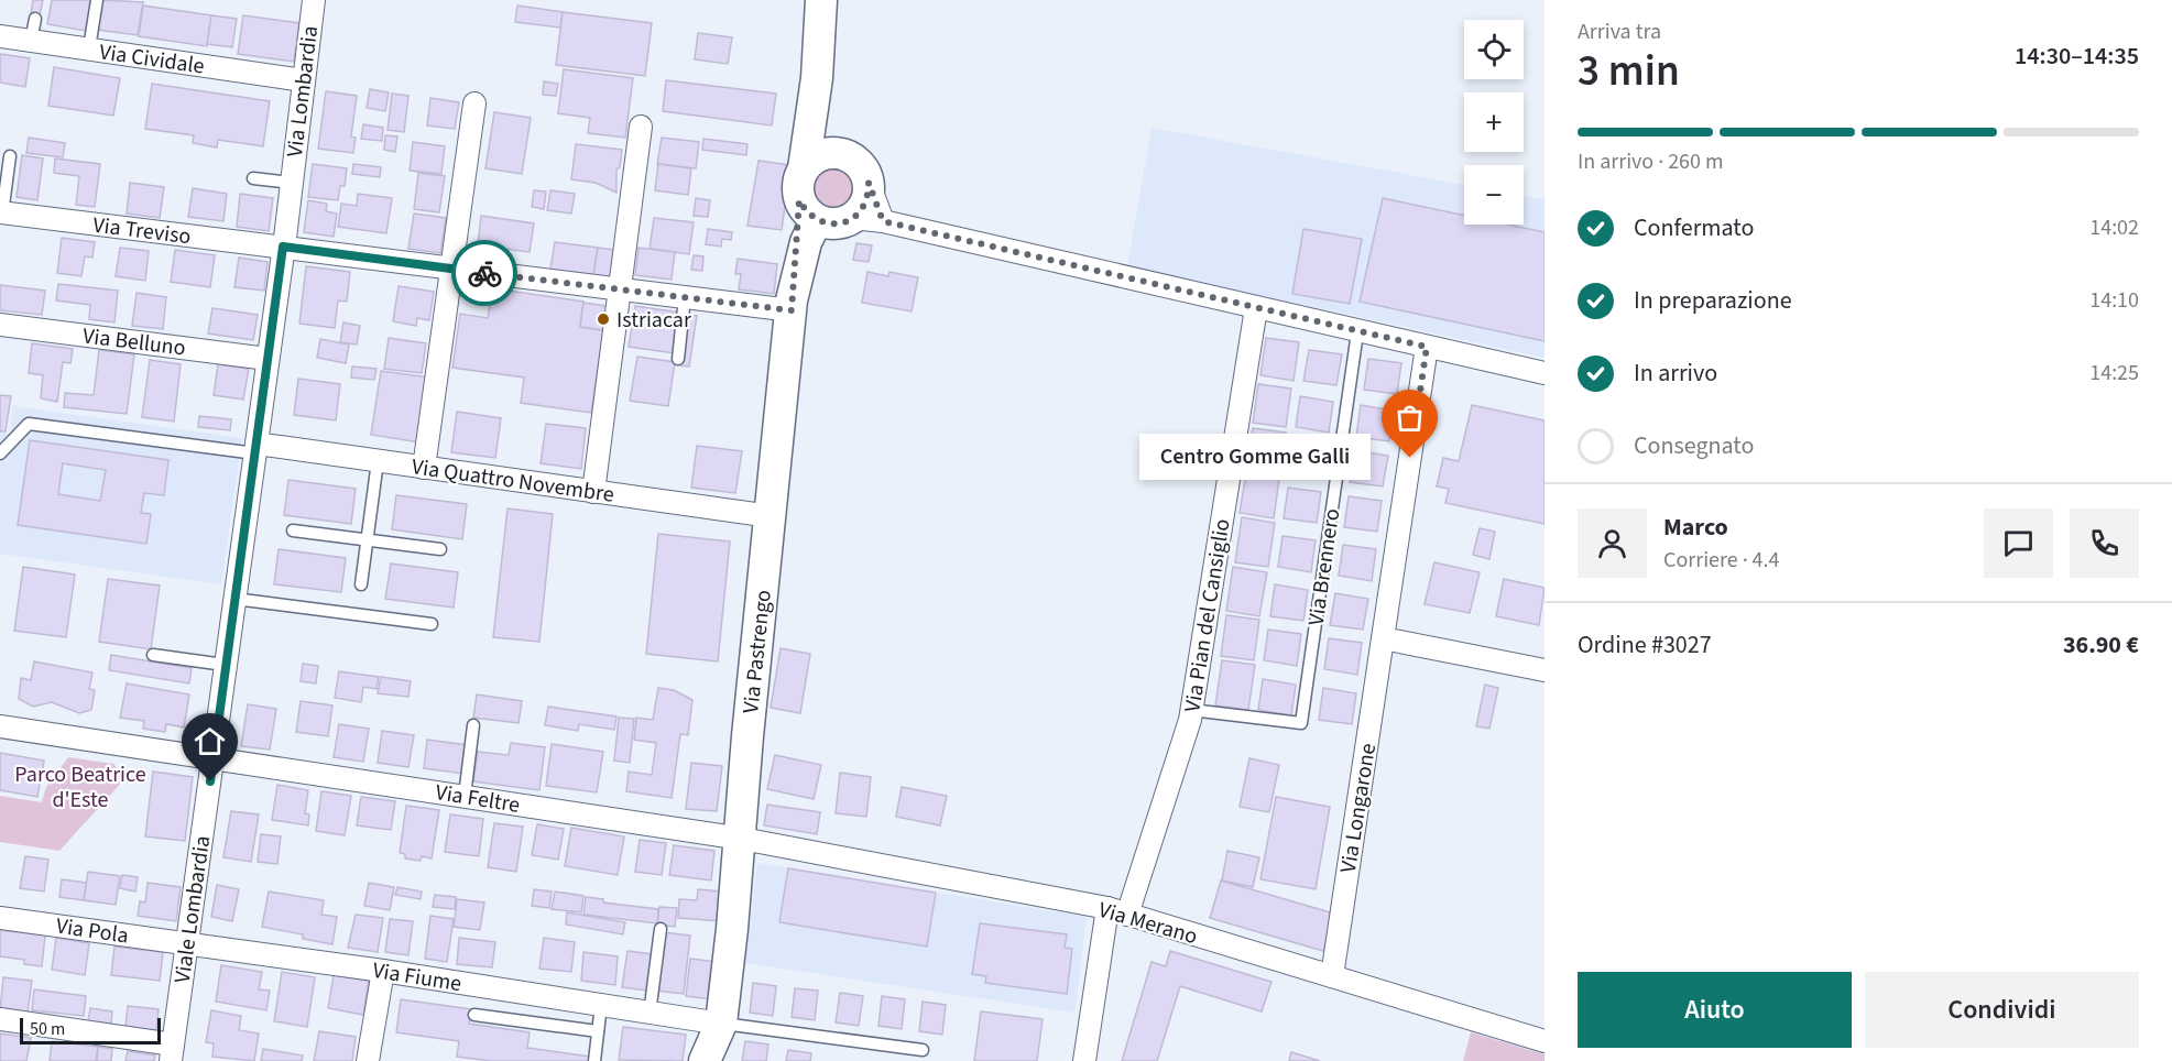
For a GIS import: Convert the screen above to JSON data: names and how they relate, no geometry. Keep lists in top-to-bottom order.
{
  "streets": {
    "street": [
      "Via Cividale",
      "Via Lombardia",
      "Via Treviso",
      "Via Belluno",
      "Via Quattro Novembre",
      "Via Pian del Cansiglio",
      "Via Pastrengo",
      "Via Feltre",
      "Via Longarone",
      "Viale Lombardia",
      "Via Merano",
      "Via Pola",
      "Via Fiume"
    ],
    "lane": ["Via Brennero"]
  },
  "crossings": [
    ["Via Cividale", "Via Lombardia"],
    ["Via Lombardia", "Via Treviso"],
    ["Via Lombardia", "Viale Lombardia"],
    ["Via Treviso", "Via Pastrengo"],
    ["Via Treviso", "Viale Lombardia"],
    ["Via Belluno", "Viale Lombardia"],
    ["Via Quattro Novembre", "Via Pastrengo"],
    ["Via Quattro Novembre", "Viale Lombardia"],
    ["Via Brennero", "Via Pian del Cansiglio"],
    ["Via Pian del Cansiglio", "Via Merano"],
    ["Via Pastrengo", "Via Feltre"],
    ["Via Pastrengo", "Via Merano"],
    ["Via Pastrengo", "Via Fiume"],
    ["Via Feltre", "Viale Lombardia"],
    ["Via Feltre", "Via Merano"],
    ["Via Longarone", "Via Merano"],
    ["Viale Lombardia", "Via Pola"],
    ["Viale Lombardia", "Via Fiume"],
    ["Via Pola", "Via Fiume"]
  ],
  "parks": ["Parco Beatrice d'Este"],
  "places": ["Istriacar", "Centro Gomme Galli"],
  "scale_bar": "50 m",
  "page": {
    "heading": ["3 min", "Arriva tra", "14:30–14:35"],
    "panel": [
      "Marco",
      "Corriere · 4.4",
      "Ordine #3027",
      "36.90 €"
    ],
    "map_buttons": ["+", "−"],
    "bar": "In arrivo · 260 m",
    "list": [
      ["Confermato", "14:02"],
      ["In preparazione", "14:10"],
      ["In arrivo", "14:25"],
      "Consegnato"
    ],
    "bubble": "Centro Gomme Galli",
    "buttons": ["Aiuto", "Condividi"],
    "scale": "50 m"
  }
}
